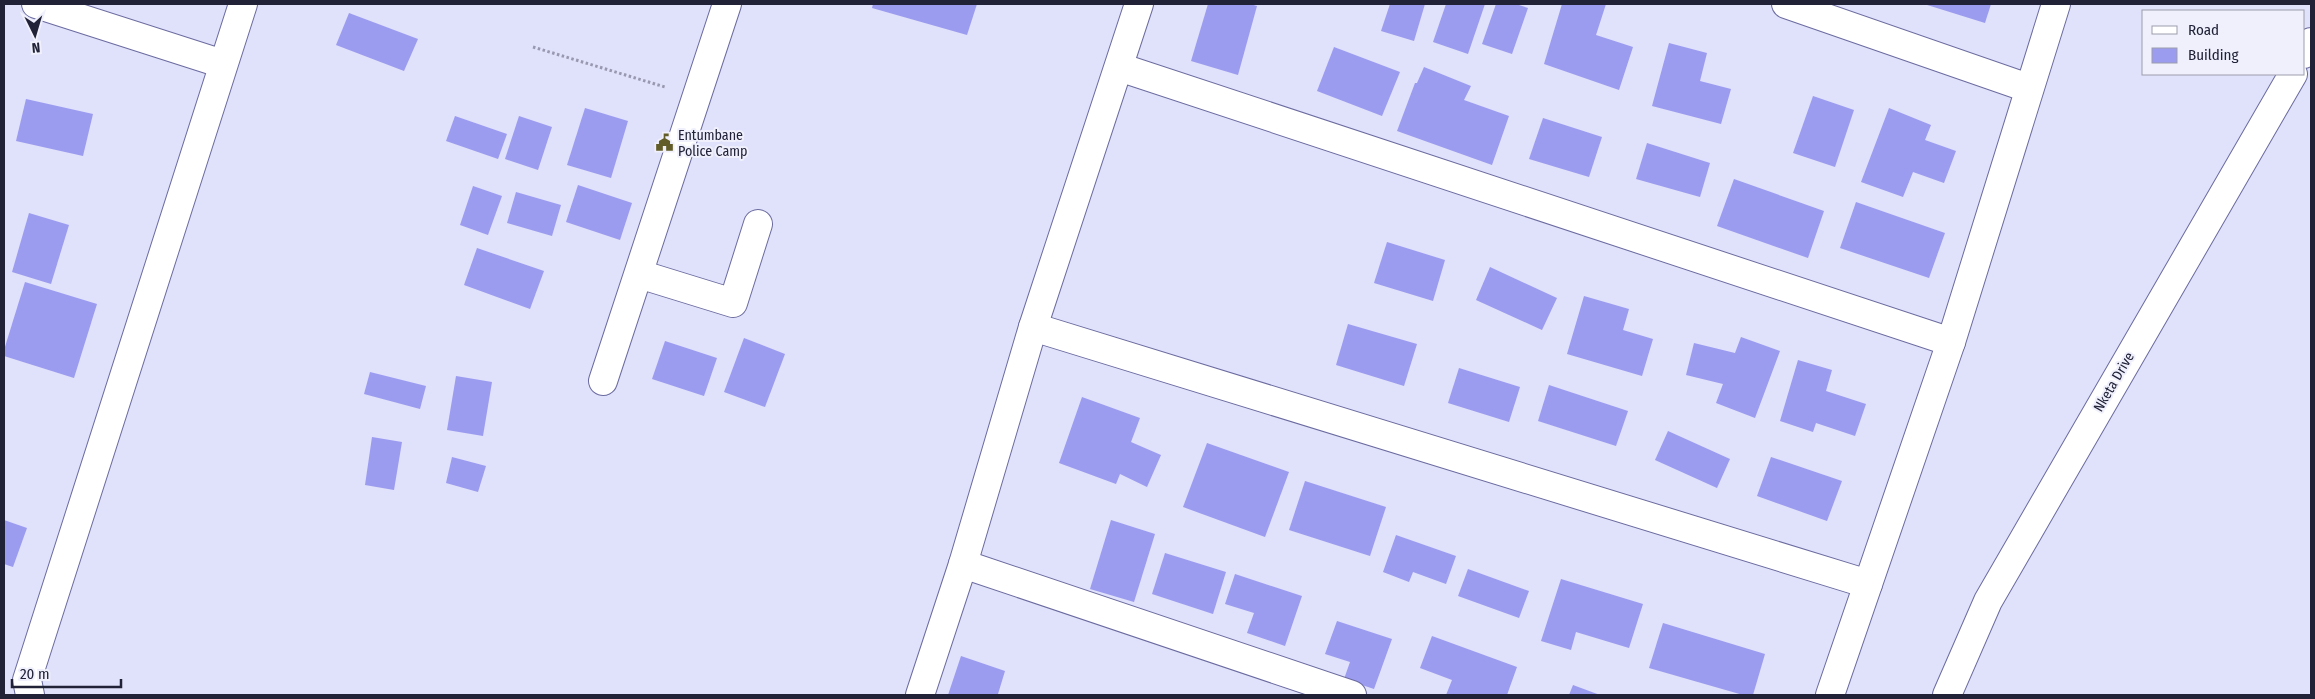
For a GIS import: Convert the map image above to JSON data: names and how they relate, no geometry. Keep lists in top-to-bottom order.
{
  "streets": {
    "street": ["Nketa Drive"]
  },
  "places": {
    "public building": ["Entumbane Police Camp"]
  },
  "legend": ["Road", "Building"],
  "scale_bar": "20 m",
  "north": "bottom"
}
